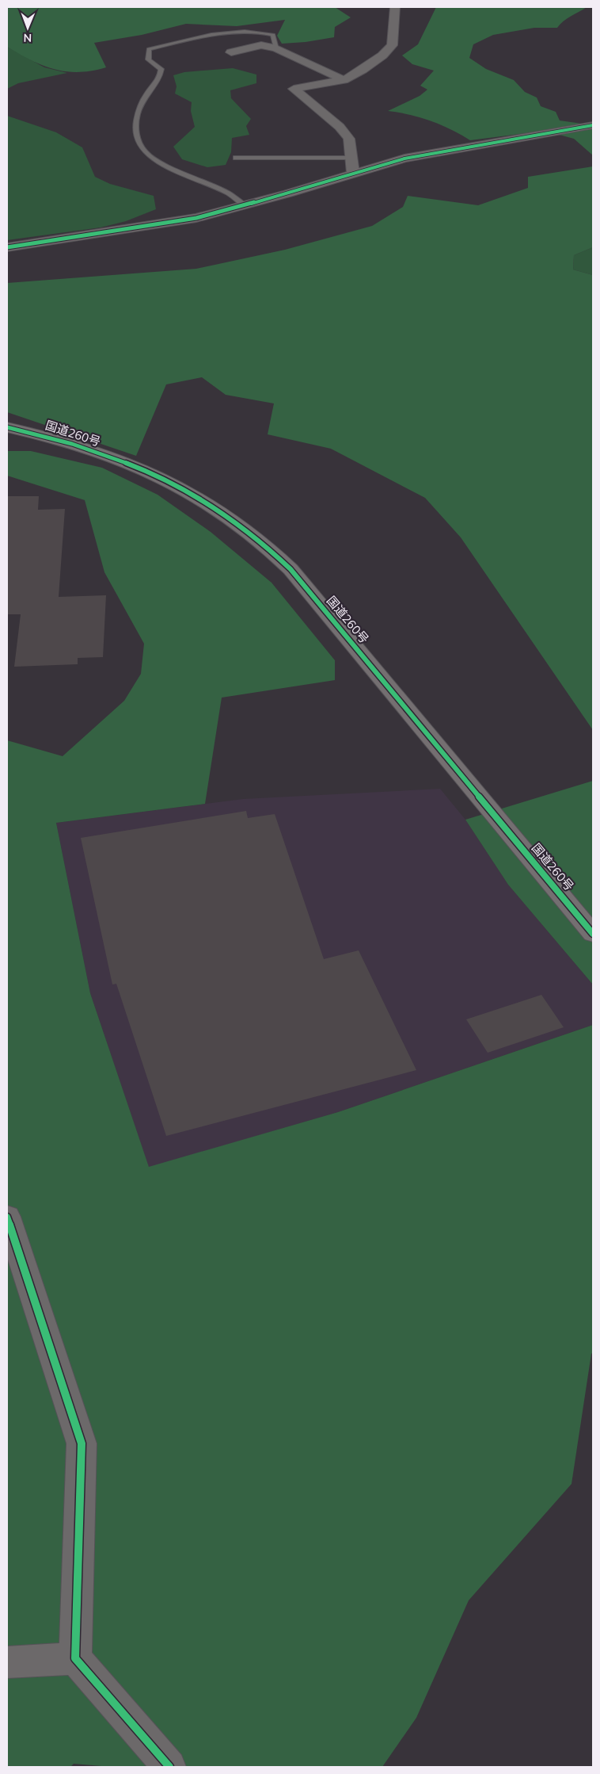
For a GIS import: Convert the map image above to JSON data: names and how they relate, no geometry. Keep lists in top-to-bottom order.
{
  "streets": {
    "highway": ["国道260号"]
  },
  "north": "bottom"
}
